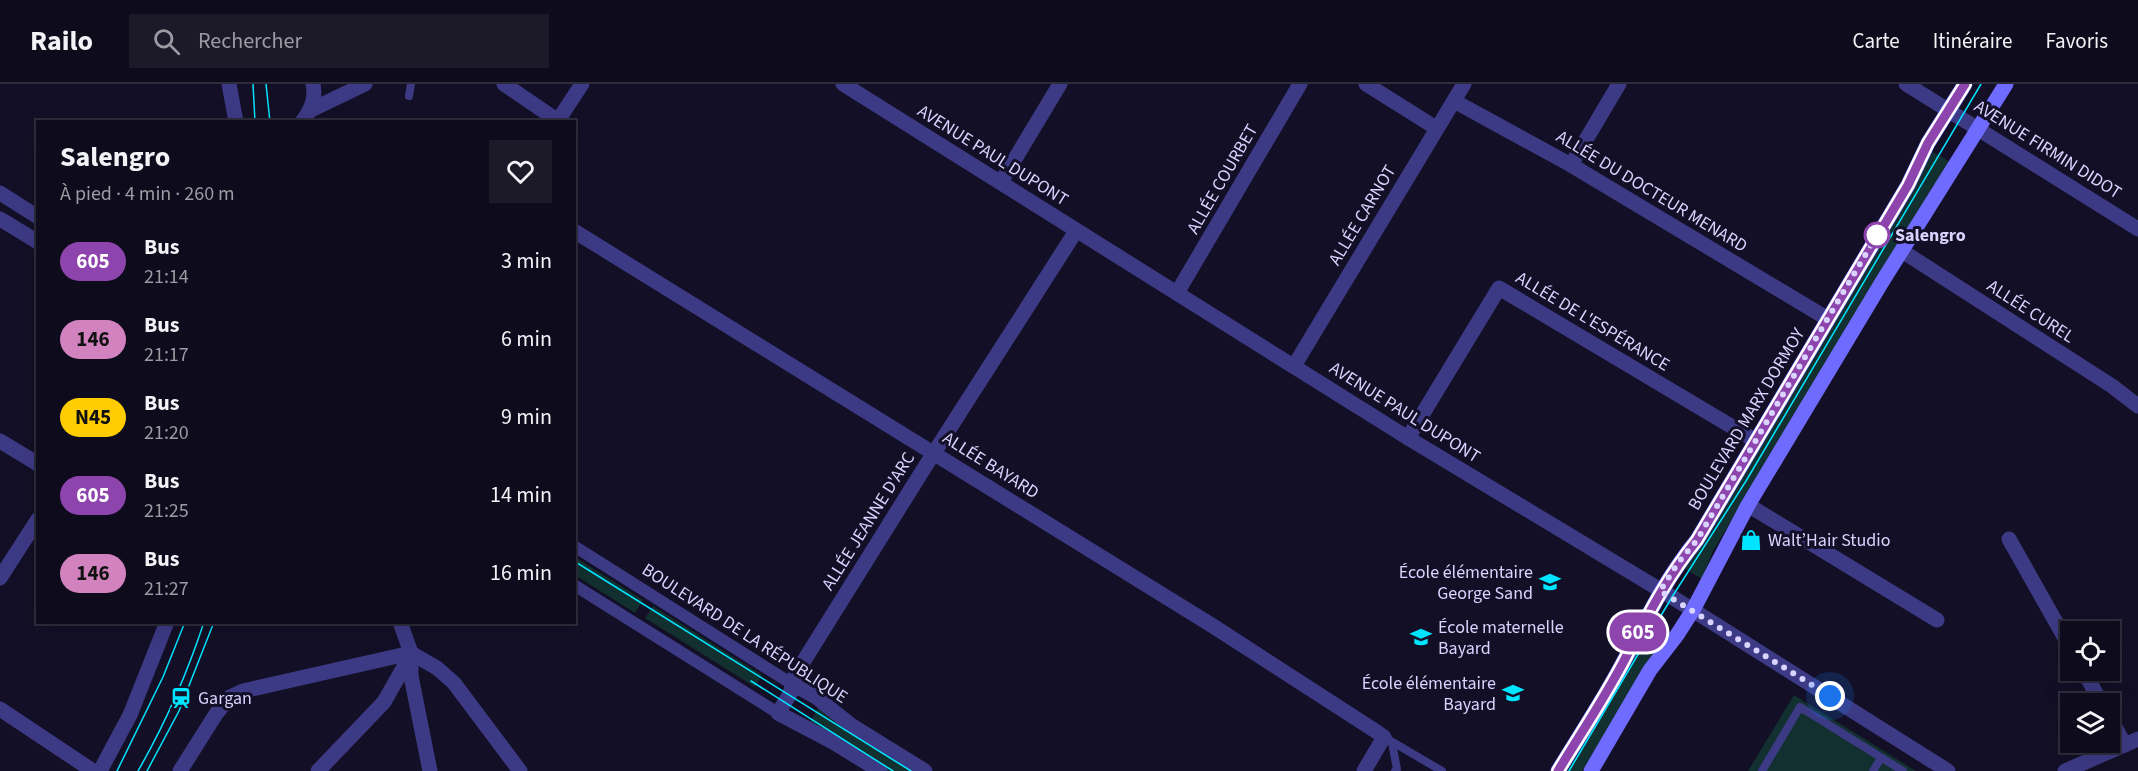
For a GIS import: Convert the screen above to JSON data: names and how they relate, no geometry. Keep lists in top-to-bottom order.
{
  "streets": {
    "main road": ["BOULEVARD MARX DORMOY"],
    "street": [
      "AVENUE FIRMIN DIDOT",
      "AVENUE PAUL DUPONT",
      "ALLÉE COURBET",
      "ALLÉE DU DOCTEUR MENARD",
      "ALLÉE CARNOT",
      "ALLÉE CUREL",
      "ALLÉE DE L'ESPÉRANCE",
      "ALLÉE BAYARD",
      "ALLÉE JEANNE D'ARC",
      "BOULEVARD DE LA RÉPUBLIQUE"
    ]
  },
  "crossings": [
    ["AVENUE FIRMIN DIDOT", "BOULEVARD MARX DORMOY"],
    ["AVENUE PAUL DUPONT", "ALLÉE COURBET"],
    ["AVENUE PAUL DUPONT", "ALLÉE CARNOT"],
    ["AVENUE PAUL DUPONT", "ALLÉE DE L'ESPÉRANCE"],
    ["AVENUE PAUL DUPONT", "BOULEVARD MARX DORMOY"],
    ["AVENUE PAUL DUPONT", "ALLÉE JEANNE D'ARC"],
    ["ALLÉE DU DOCTEUR MENARD", "ALLÉE CARNOT"],
    ["ALLÉE DU DOCTEUR MENARD", "BOULEVARD MARX DORMOY"],
    ["ALLÉE DE L'ESPÉRANCE", "BOULEVARD MARX DORMOY"],
    ["ALLÉE BAYARD", "ALLÉE JEANNE D'ARC"],
    ["ALLÉE JEANNE D'ARC", "BOULEVARD DE LA RÉPUBLIQUE"]
  ],
  "places": {
    "other": ["Salengro"],
    "shop": ["Walt’Hair Studio"],
    "school or university": ["École élémentaire George Sand", "École maternelle Bayard", "École élémentaire Bayard"],
    "station": ["Gargan"]
  },
  "lines": ["bus line 605"],
  "page": {
    "header": "Railo",
    "search": "Rechercher",
    "nav": ["Carte", "Itinéraire", "Favoris"],
    "on_map": "605",
    "heading": ["Salengro", "À pied · 4 min · 260 m"],
    "list": [
      {
        "mark": "605",
        "name": "Bus",
        "note": "21:14",
        "value": "3 min"
      },
      {
        "mark": "146",
        "name": "Bus",
        "note": "21:17",
        "value": "6 min"
      },
      {
        "mark": "N45",
        "name": "Bus",
        "note": "21:20",
        "value": "9 min"
      },
      {
        "mark": "605",
        "name": "Bus",
        "note": "21:25",
        "value": "14 min"
      },
      {
        "mark": "146",
        "name": "Bus",
        "note": "21:27",
        "value": "16 min"
      }
    ]
  }
}
